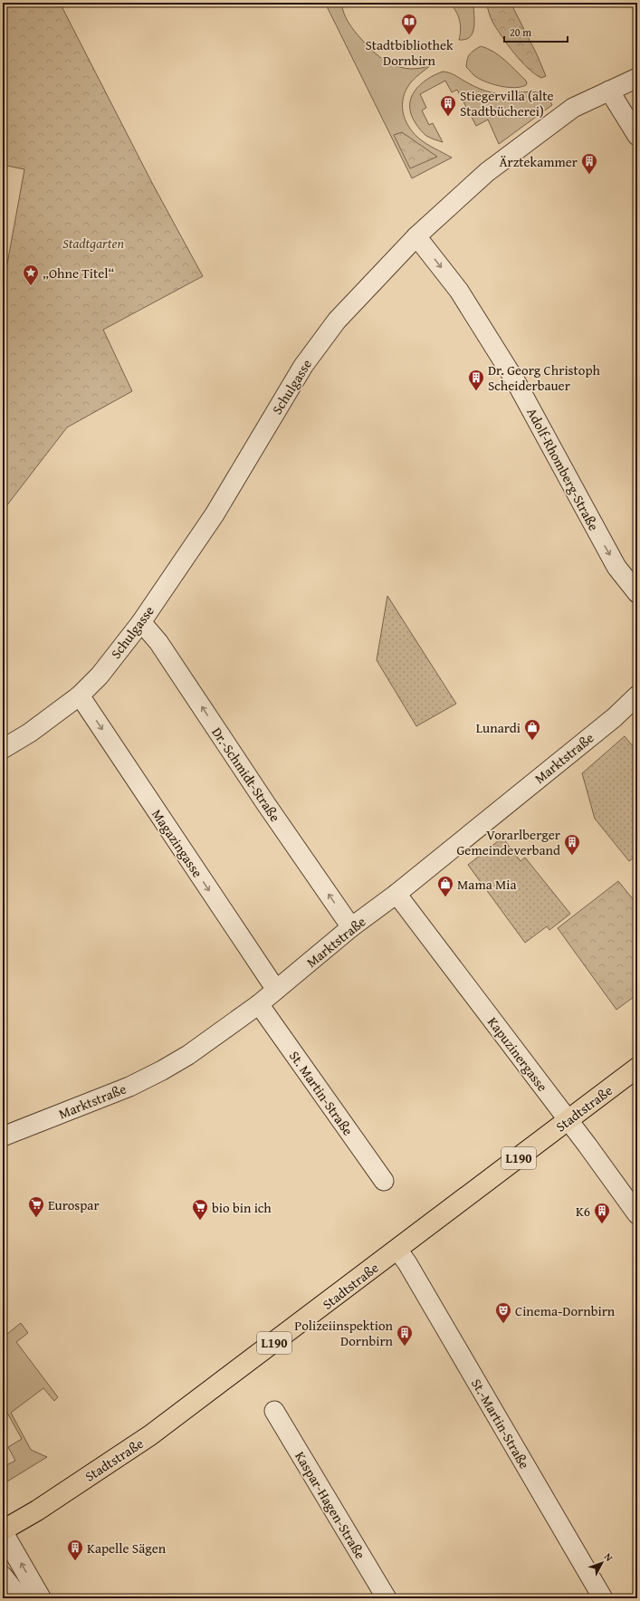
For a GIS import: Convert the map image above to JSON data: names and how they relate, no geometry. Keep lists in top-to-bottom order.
{
  "streets": {
    "main road": ["Stadtstraße", "L190"],
    "street": [
      "Schulgasse",
      "Adolf-Rhomberg-Straße",
      "Marktstraße",
      "Dr.-Schmidt-Straße",
      "Magazingasse",
      "Kapuzinergasse",
      "St. Martin-Straße",
      "St.-Martin-Straße",
      "Kaspar-Hagen-Straße"
    ]
  },
  "crossings": [
    ["Schulgasse", "Adolf-Rhomberg-Straße"],
    ["Schulgasse", "Dr.-Schmidt-Straße"],
    ["Schulgasse", "Magazingasse"],
    ["Marktstraße", "Dr.-Schmidt-Straße"],
    ["Marktstraße", "Magazingasse"],
    ["Marktstraße", "Kapuzinergasse"],
    ["Marktstraße", "St. Martin-Straße"],
    ["Kapuzinergasse", "Stadtstraße"],
    ["Stadtstraße", "St.-Martin-Straße"]
  ],
  "one_way": ["Adolf-Rhomberg-Straße", "Dr.-Schmidt-Straße", "Magazingasse"],
  "parks": ["Stadtgarten"],
  "places": {
    "library": ["Stadtbibliothek Dornbirn"],
    "building": [
      "Stiegervilla (alte Stadtbücherei)",
      "Ärztekammer",
      "Dr. Georg Christoph Scheiderbauer",
      "Vorarlberger Gemeindeverband",
      "K6",
      "Polizeiinspektion Dornbirn",
      "Kapelle Sägen"
    ],
    "place": ["„Ohne Titel“"],
    "shop": ["Lunardi", "Mama Mia"],
    "supermarket": ["Eurospar", "bio bin ich"],
    "theatre": ["Cinema-Dornbirn"]
  },
  "scale_bar": "20 m",
  "north": "top right"
}
